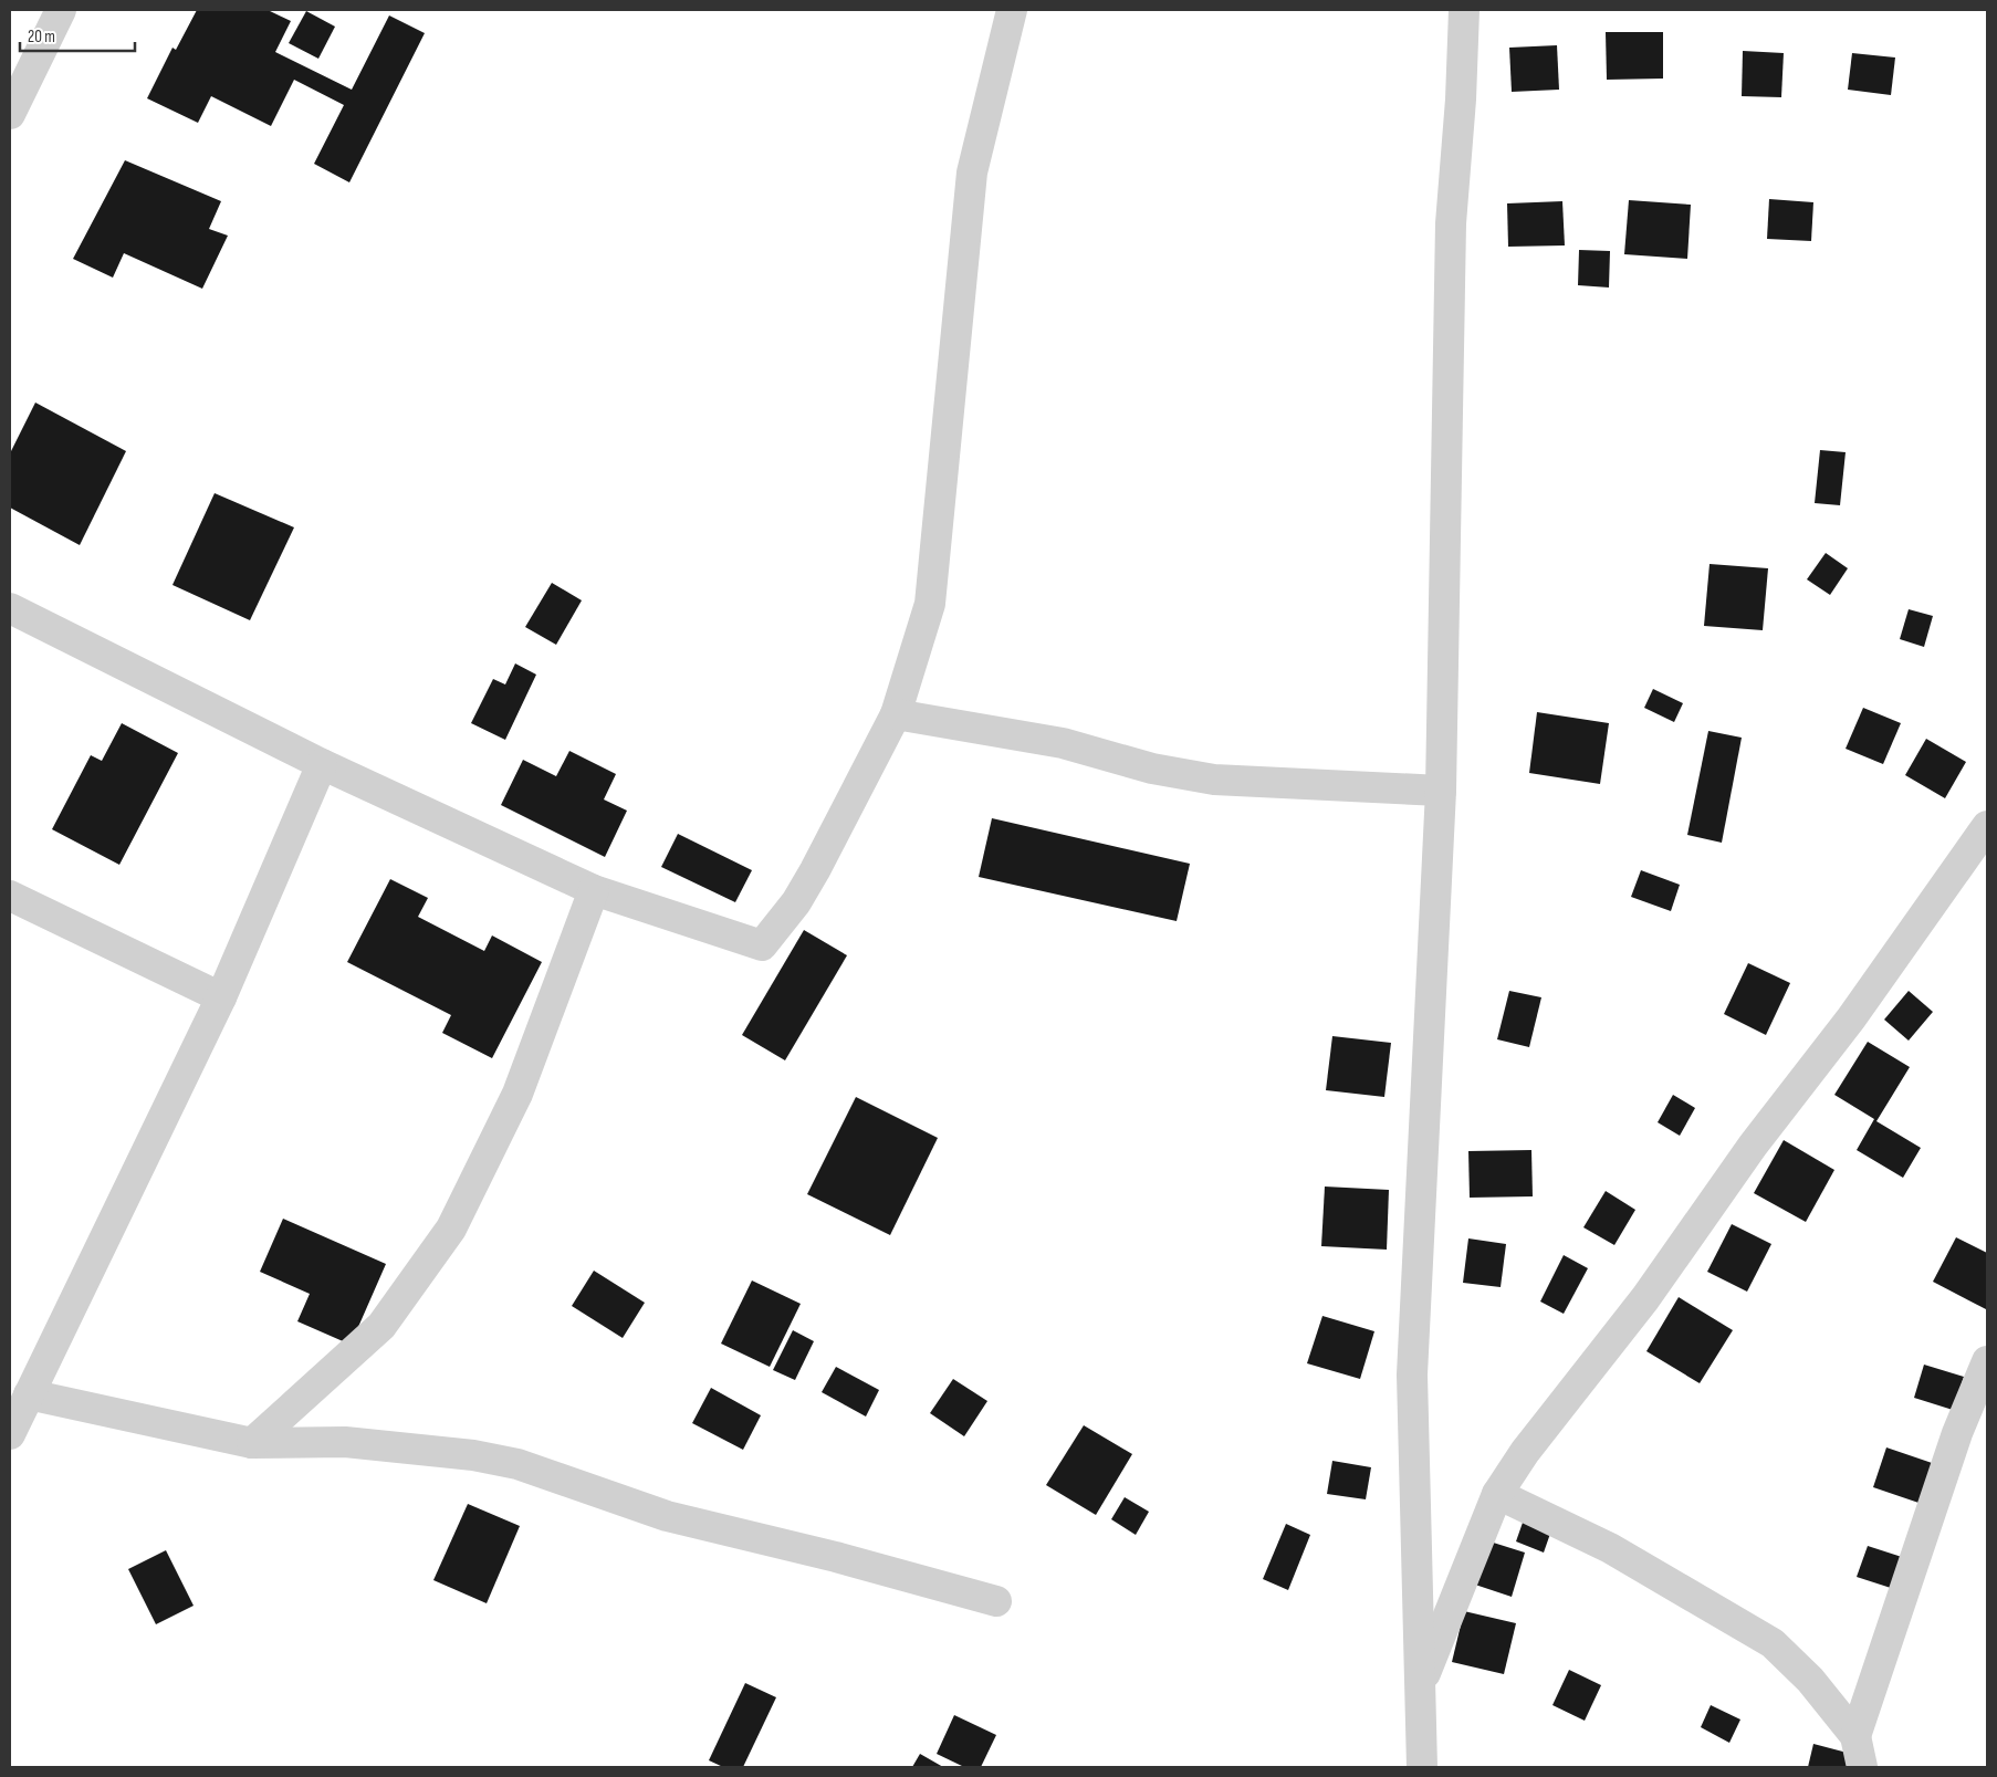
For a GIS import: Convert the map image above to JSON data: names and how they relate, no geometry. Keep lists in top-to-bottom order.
{
  "scale_bar": "20 m"
}
